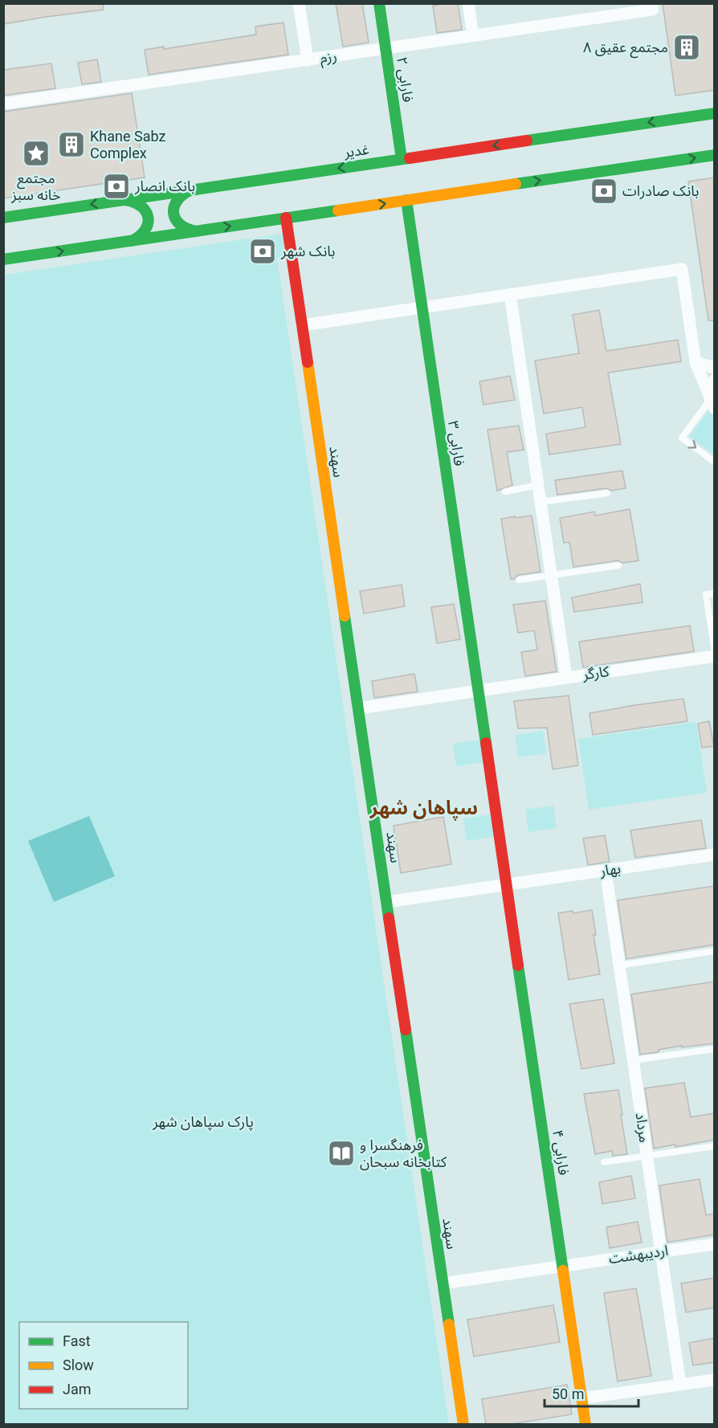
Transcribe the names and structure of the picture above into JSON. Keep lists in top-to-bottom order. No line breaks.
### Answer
{"streets":{"street":["رزم","فارابی ۲","غدیر","فارابی ۳","سهند","کارگر","بهار","مرداد","فارابی ۴","اردیبهشت"]},"crossings":[["رزم","فارابی ۲"],["فارابی ۲","غدیر"],["فارابی ۳","کارگر"],["فارابی ۳","بهار"],["فارابی ۳","فارابی ۴"],["سهند","کارگر"],["سهند","بهار"],["سهند","اردیبهشت"],["بهار","مرداد"],["بهار","فارابی ۴"],["مرداد","اردیبهشت"],["فارابی ۴","اردیبهشت"]],"districts":["سپاهان شهر"],"parks":["پارک سپاهان شهر"],"places":{"building":["مجتمع عقیق ۸","Khane Sabz Complex"],"place":["مجتمع خانه سبز"],"bank":["بانک انصار","بانک صادرات","بانک شهر"],"library":["فرهنگسرا و کتابخانه سبحان"]},"legend":["Fast","Slow","Jam"],"scale_bar":"50 m"}
